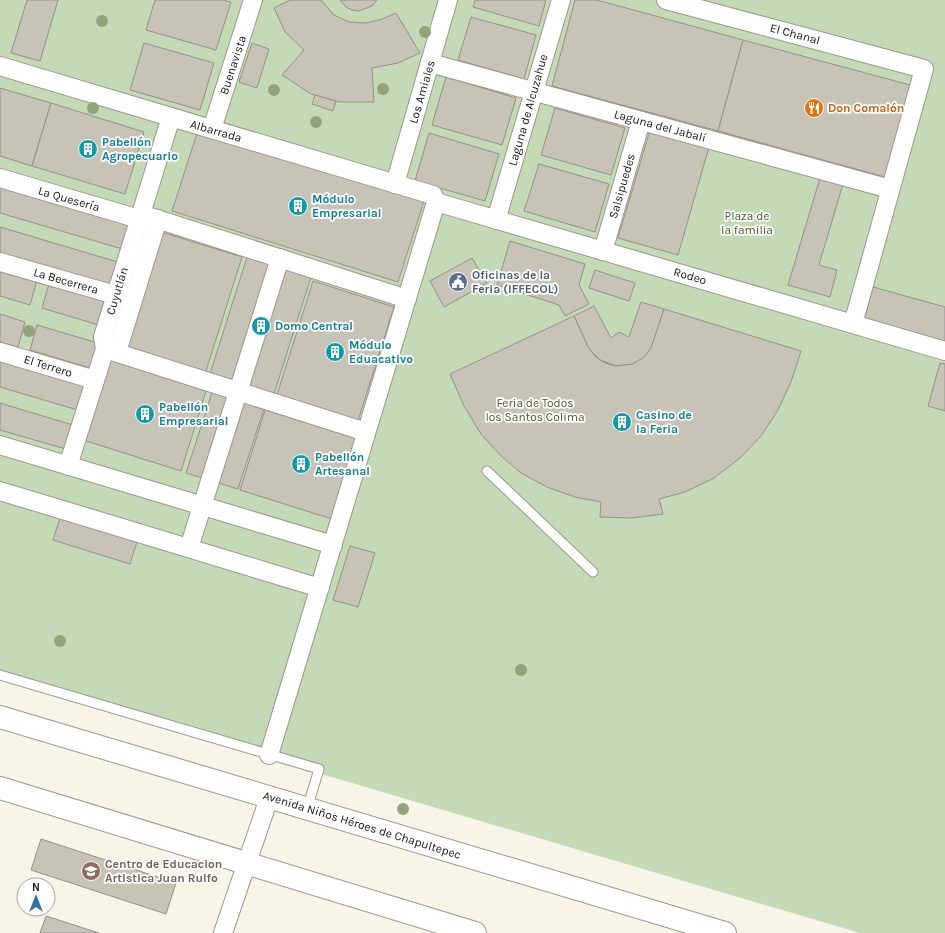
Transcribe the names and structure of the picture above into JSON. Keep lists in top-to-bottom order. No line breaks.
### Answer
{"streets":{"main road":["Avenida Niños Héroes de Chapultepec"],"street":["El Chanal","Buenavista","Los Amiales","Laguna de Alcuzahue","Laguna del Jabalí","Albarrada","Salsipuedes","La Quesería","Rodeo","La Becerrera","Cuyutlán","El Terrero"]},"crossings":[["El Chanal","Laguna del Jabalí"],["Buenavista","Albarrada"],["Los Amiales","Laguna del Jabalí"],["Los Amiales","Albarrada"],["Laguna de Alcuzahue","Laguna del Jabalí"],["Laguna de Alcuzahue","Rodeo"],["Laguna del Jabalí","Salsipuedes"],["Albarrada","Rodeo"],["Albarrada","Cuyutlán"],["Salsipuedes","Rodeo"],["La Quesería","Cuyutlán"],["La Becerrera","Cuyutlán"],["Cuyutlán","El Terrero"]],"parks":["Plaza de la familia","Feria de Todos los Santos Colima"],"places":{"restaurant":["Don Comalón"],"building":["Pabellón Agropecuario","Módulo Empresarial","Domo Central","Módulo Eduacativo","Pabellón Empresarial","Casino de la Feria","Pabellón Artesanal"],"public building":["Oficinas de la Feria (IFFECOL)"],"school or university":["Centro de Educacion Artistica Juan Rulfo"]},"north":"top"}
